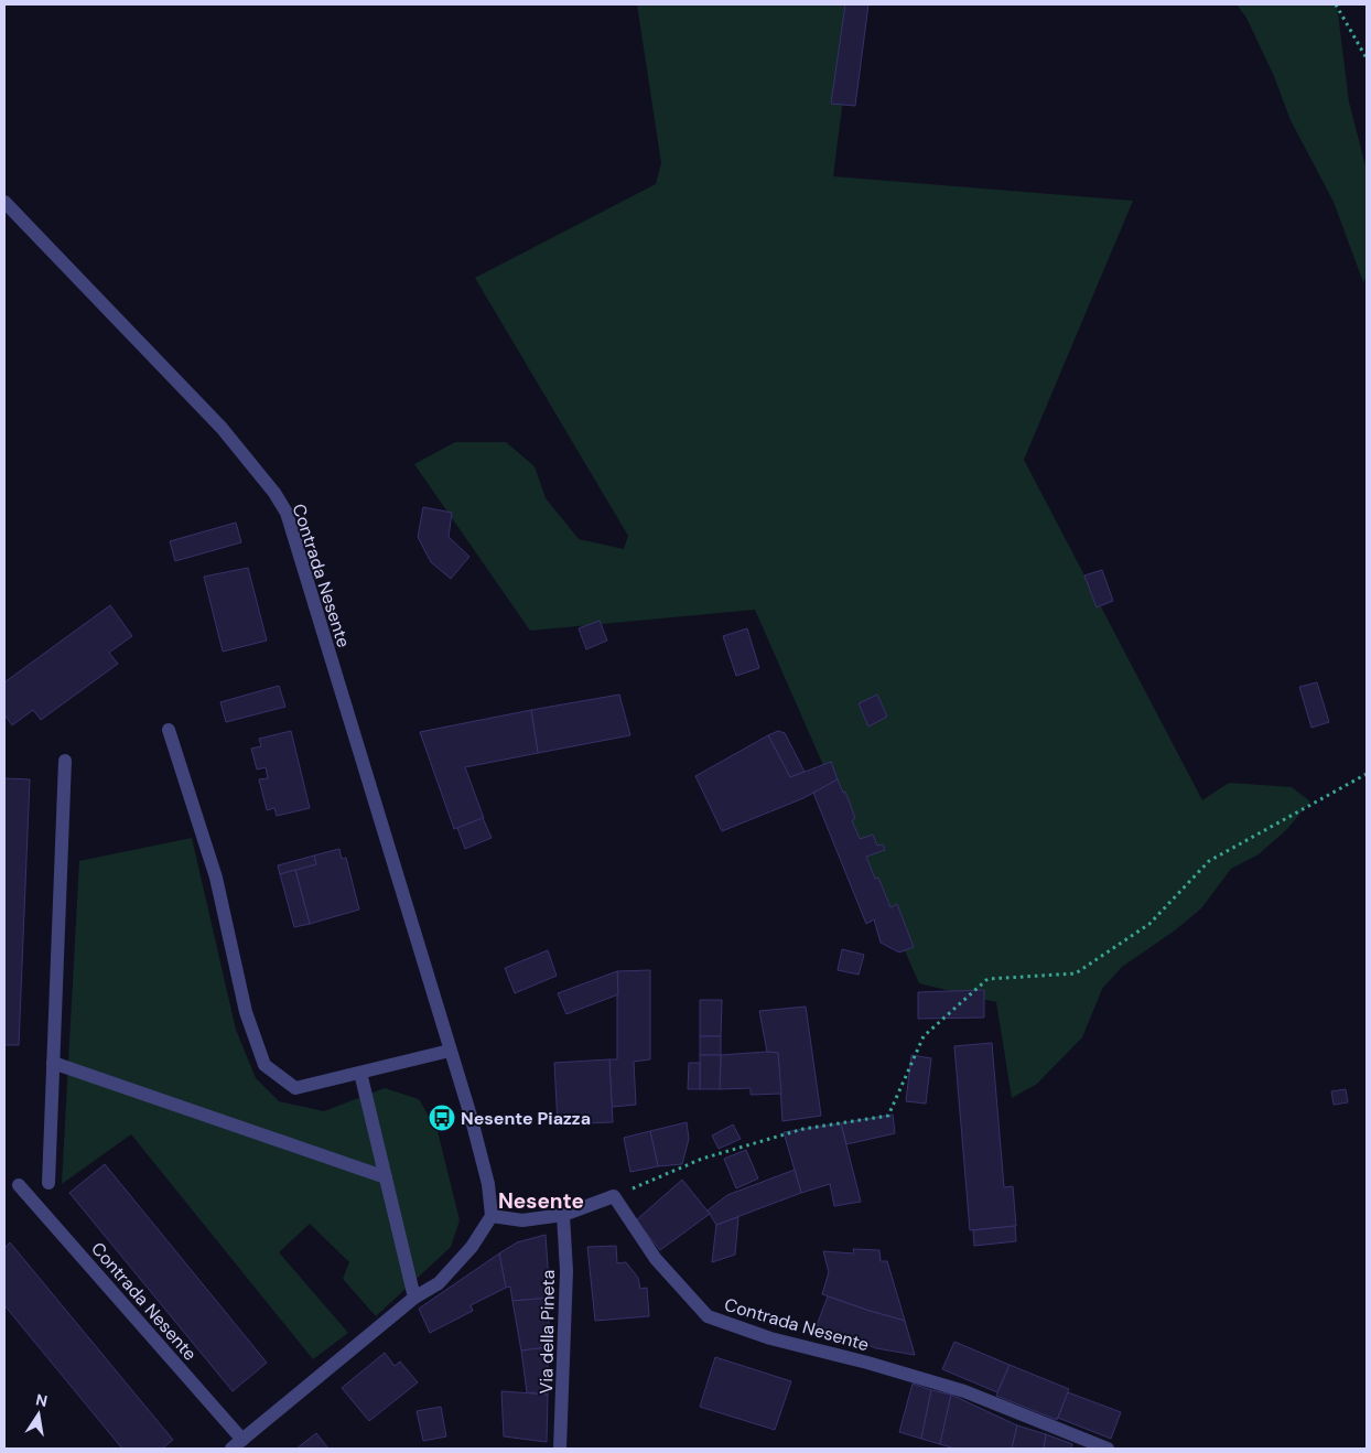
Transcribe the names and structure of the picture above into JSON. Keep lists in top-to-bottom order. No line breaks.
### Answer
{"streets":{"street":["Contrada Nesente","Via della Pineta"]},"districts":["Nesente"],"places":{"bus stop":["Nesente Piazza"]},"north":"top"}
